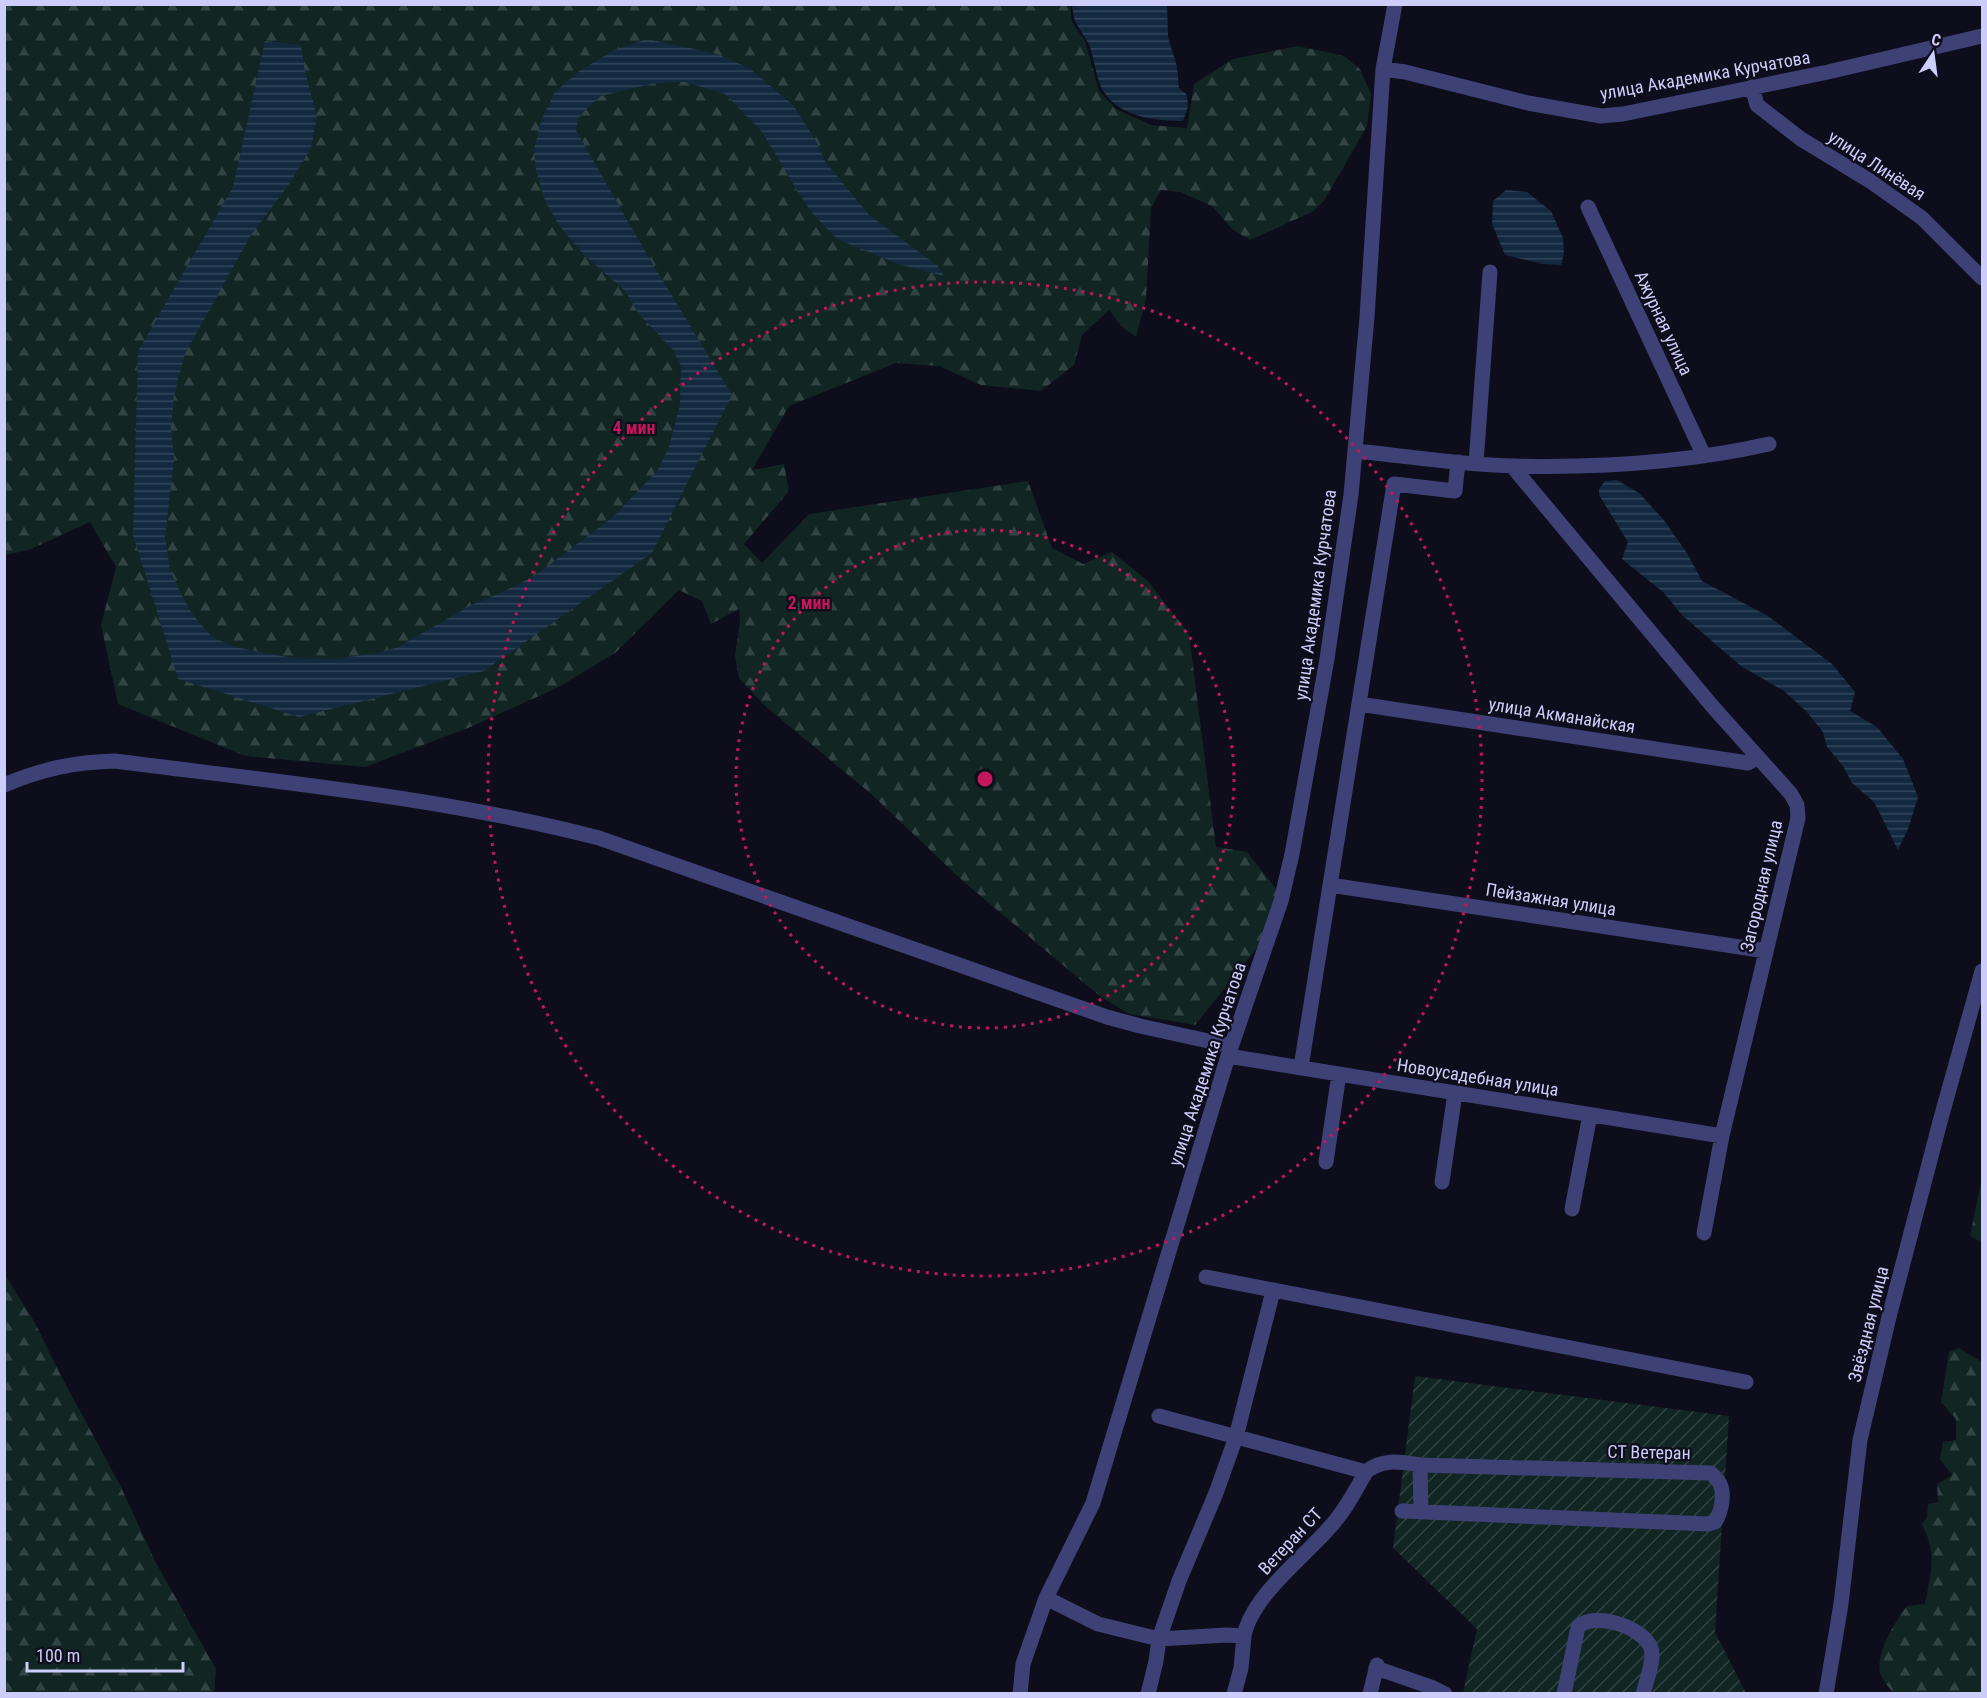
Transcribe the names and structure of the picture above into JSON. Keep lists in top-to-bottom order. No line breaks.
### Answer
{"streets":{"street":["улица Академика Курчатова","улица Линёвая","Ажурная улица","улица Акманайская","Загородная улица","Пейзажная улица","Новоусадебная улица","Звёздная улица","СТ Ветеран","Ветеран СТ"]},"crossings":[["улица Академика Курчатова","улица Линёвая"],["улица Академика Курчатова","Новоусадебная улица"],["улица Акманайская","Загородная улица"],["Загородная улица","Пейзажная улица"],["Загородная улица","Новоусадебная улица"],["СТ Ветеран","Ветеран СТ"]],"scale_bar":"100 m","north":"top","rings":["4 мин","2 мин"]}
